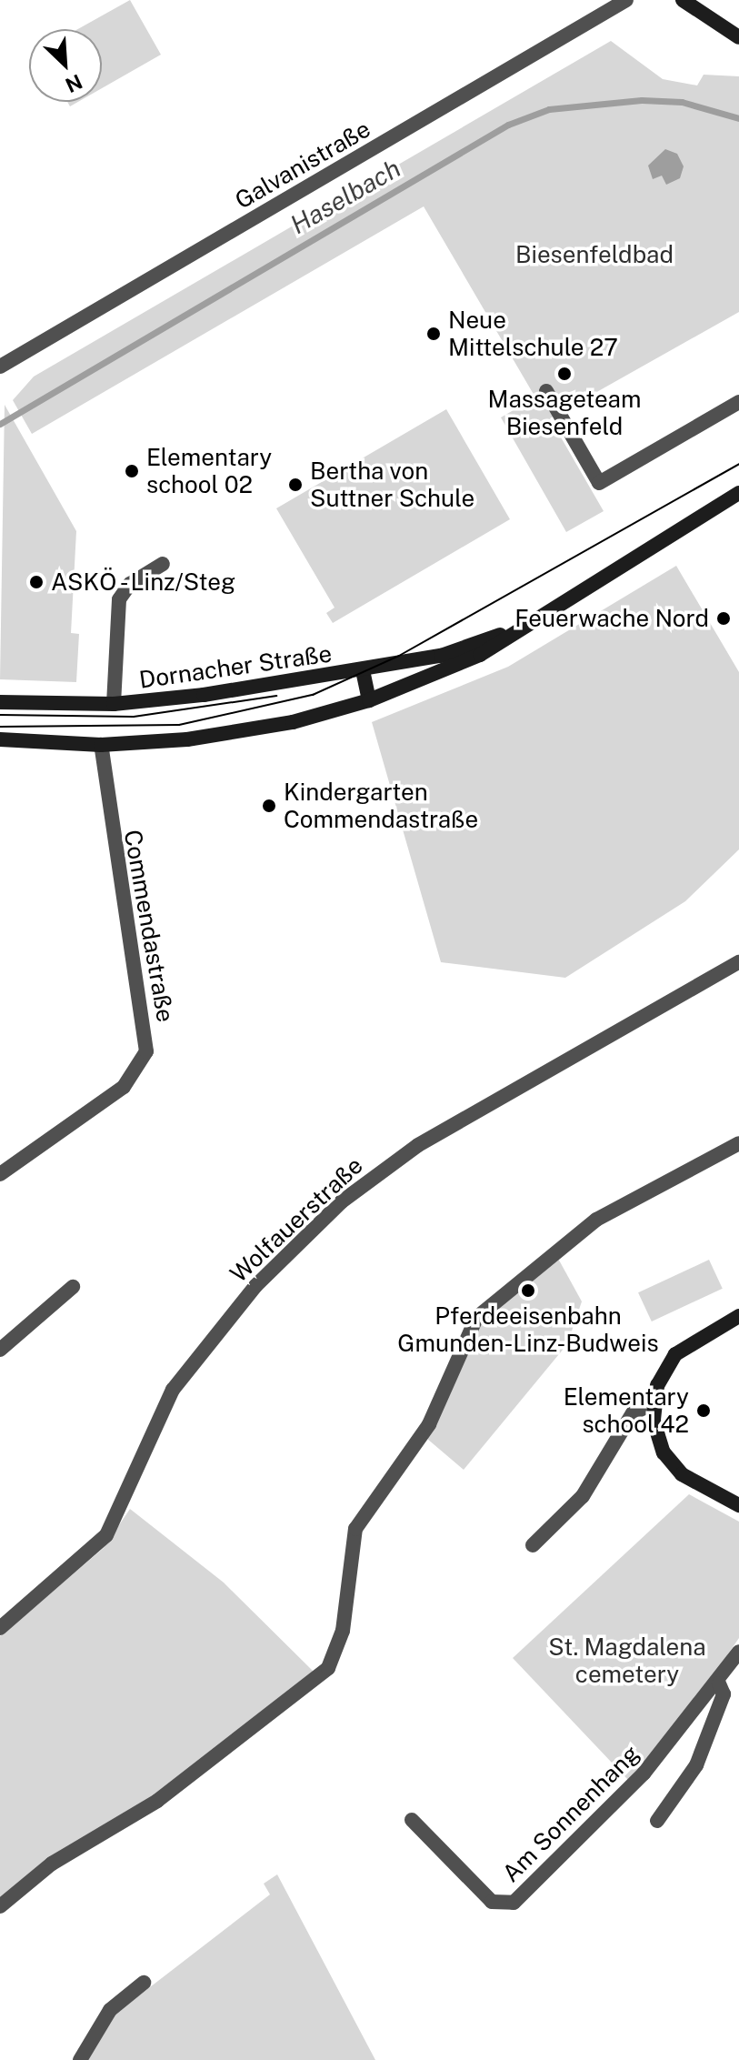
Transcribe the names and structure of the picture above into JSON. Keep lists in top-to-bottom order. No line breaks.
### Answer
{"streets":{"street":["Galvanistraße","Dornacher Straße","Commendastraße","Wolfauerstraße","Am Sonnenhang"]},"crossings":[["Dornacher Straße","Commendastraße"]],"water":["Haselbach"],"parks":["Biesenfeldbad","St. Magdalena cemetery"],"places":["Neue Mittelschule 27","Massageteam Biesenfeld","Elementary school 02","Bertha von Suttner Schule","ASKÖ - Linz/Steg","Feuerwache Nord","Kindergarten Commendastraße","Pferdeeisenbahn Gmunden-Linz-Budweis","Elementary school 42"],"north":"bottom right"}
